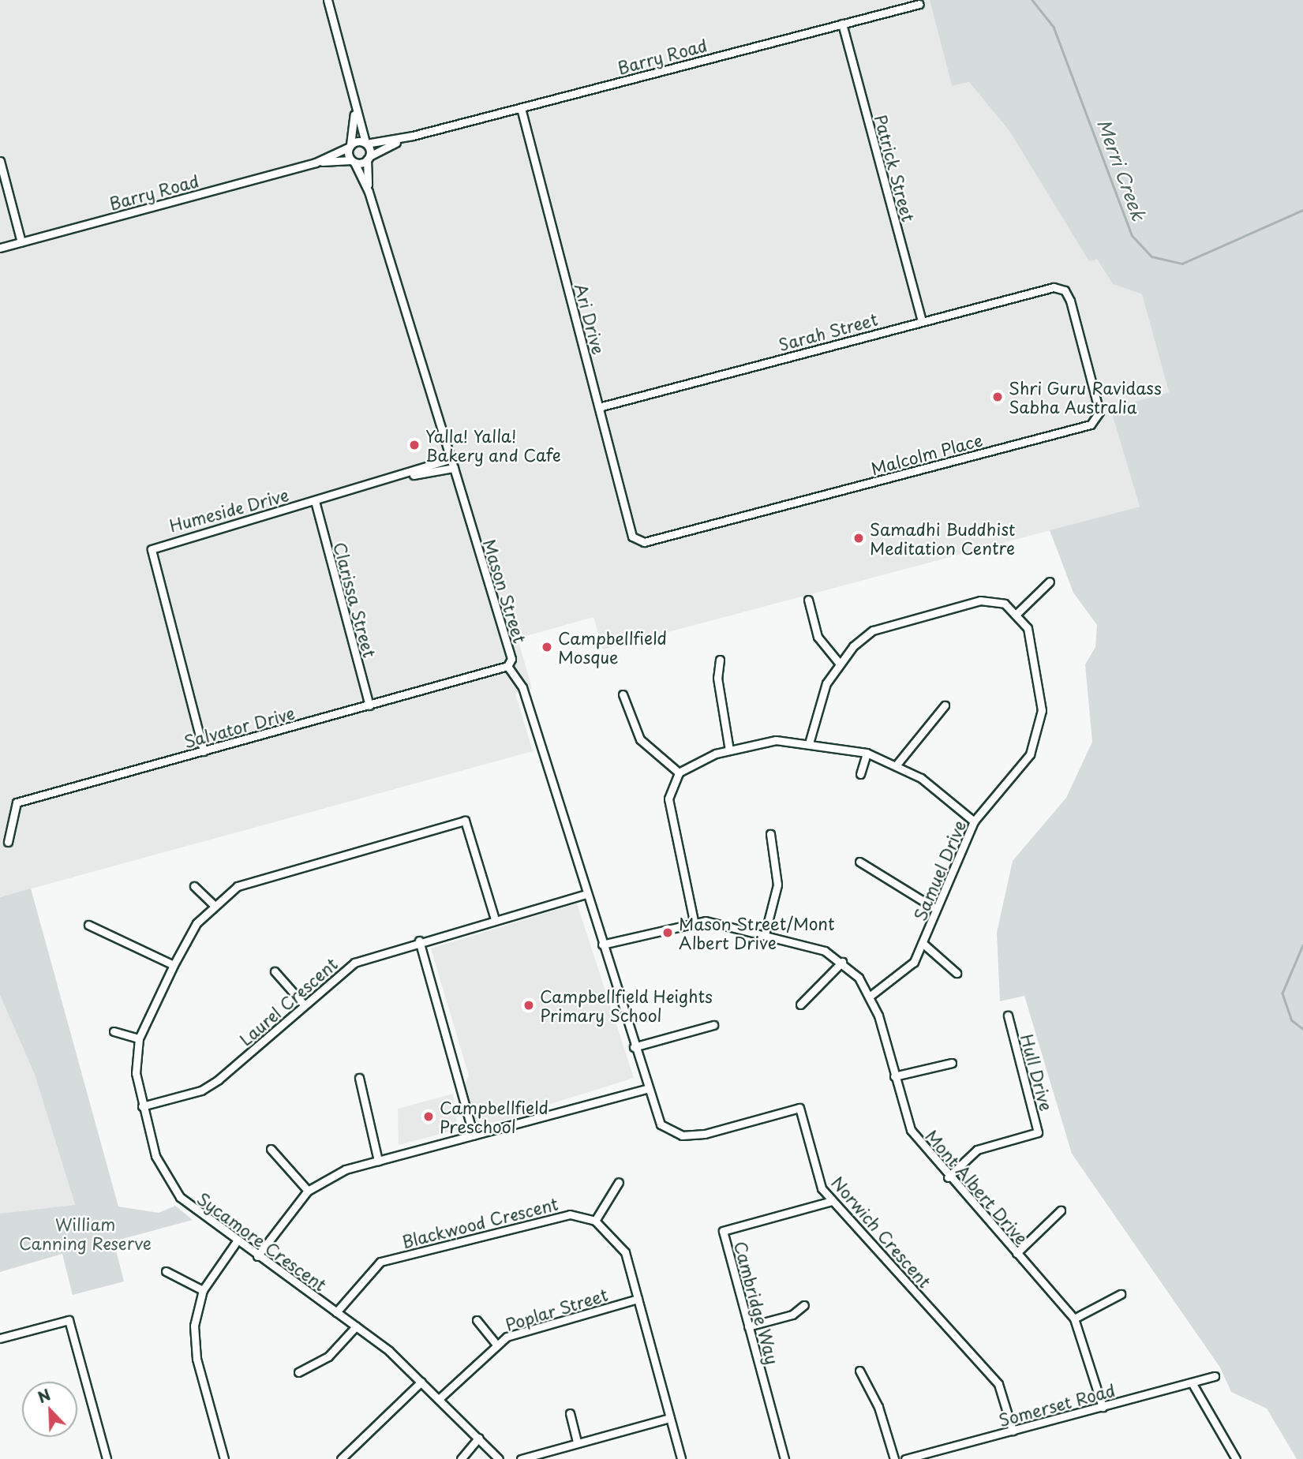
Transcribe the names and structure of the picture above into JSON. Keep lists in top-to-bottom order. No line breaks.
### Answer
{"streets":{"street":["Barry Road","Patrick Street","Ari Drive","Sarah Street","Malcolm Place","Humeside Drive","Mason Street","Clarissa Street","Salvator Drive","Samuel Drive","Laurel Crescent","Hull Drive","Mont Albert Drive","Blackwood Crescent","Norwich Crescent","Sycamore Crescent","Cambridge Way","Poplar Street","Somerset Road"]},"crossings":[["Barry Road","Patrick Street"],["Barry Road","Ari Drive"],["Barry Road","Mason Street"],["Patrick Street","Sarah Street"],["Ari Drive","Sarah Street"],["Ari Drive","Malcolm Place"],["Sarah Street","Malcolm Place"],["Humeside Drive","Mason Street"],["Humeside Drive","Clarissa Street"],["Humeside Drive","Salvator Drive"],["Mason Street","Salvator Drive"],["Mason Street","Laurel Crescent"],["Mason Street","Mont Albert Drive"],["Mason Street","Norwich Crescent"],["Clarissa Street","Salvator Drive"],["Samuel Drive","Mont Albert Drive"],["Laurel Crescent","Sycamore Crescent"],["Hull Drive","Mont Albert Drive"],["Mont Albert Drive","Somerset Road"],["Blackwood Crescent","Sycamore Crescent"],["Norwich Crescent","Cambridge Way"],["Norwich Crescent","Somerset Road"],["Sycamore Crescent","Poplar Street"]],"water":["Merri Creek"],"parks":["William Canning Reserve"],"places":["Shri Guru Ravidass Sabha Australia","Yalla! Yalla! Bakery and Cafe","Samadhi Buddhist Meditation Centre","Campbellfield Mosque","Mason Street/Mont Albert Drive","Campbellfield Heights Primary School","Campbellfield Preschool"],"north":"top left"}
